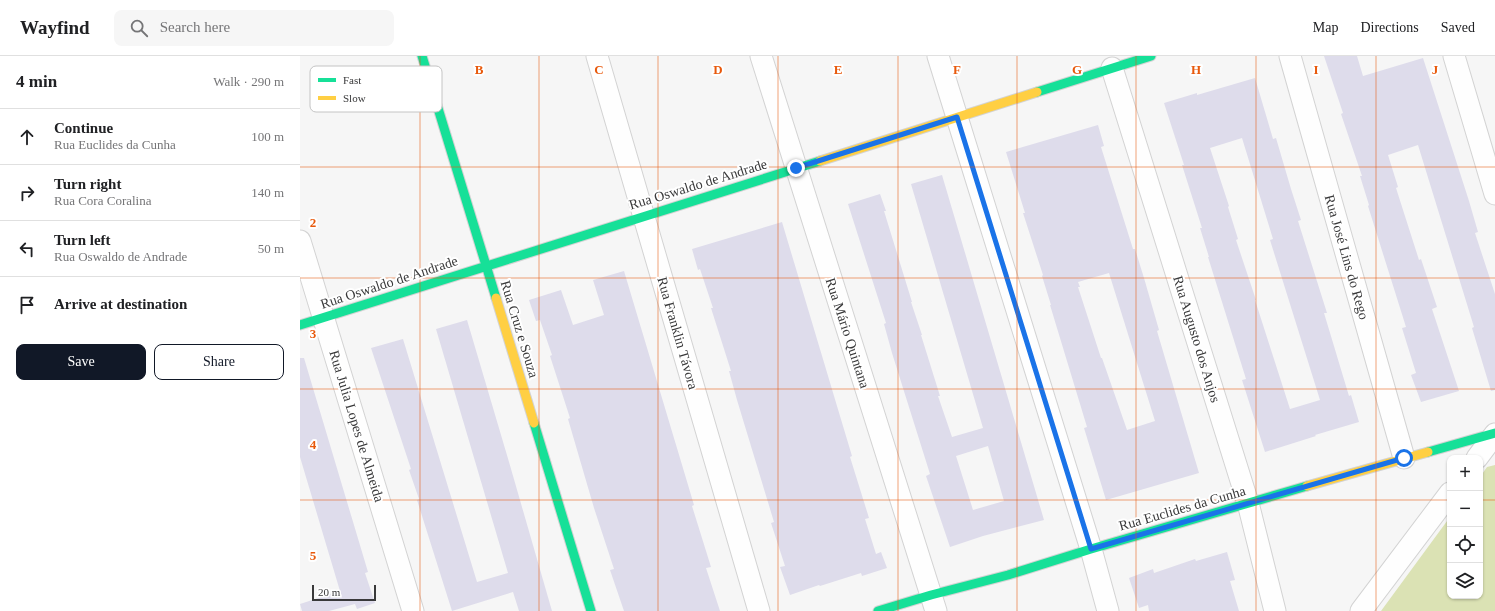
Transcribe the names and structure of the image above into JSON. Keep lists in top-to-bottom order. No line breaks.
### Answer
{"streets":{"street":["Rua Oswaldo de Andrade","Rua José Lins do Rego","Rua Cruz e Souza","Rua Franklin Távora","Rua Mário Quintana","Rua Augusto dos Anjos","Rua Julia Lopes de Almeida","Rua Euclides da Cunha"]},"crossings":[["Rua Oswaldo de Andrade","Rua Cruz e Souza"],["Rua Oswaldo de Andrade","Rua Franklin Távora"],["Rua Oswaldo de Andrade","Rua Mário Quintana"],["Rua Oswaldo de Andrade","Rua Augusto dos Anjos"],["Rua Oswaldo de Andrade","Rua Julia Lopes de Almeida"],["Rua José Lins do Rego","Rua Euclides da Cunha"],["Rua Mário Quintana","Rua Euclides da Cunha"],["Rua Augusto dos Anjos","Rua Euclides da Cunha"]],"legend":["Fast","Slow"],"scale_bar":"20 m","page":{"header":"Wayfind","search":"Search here","nav":["Map","Directions","Saved"],"heading":["4 min","Walk · 290 m"],"list":[["Continue","Rua Euclides da Cunha","100 m"],["Turn right","Rua Cora Coralina","140 m"],["Turn left","Rua Oswaldo de Andrade","50 m"],"Arrive at destination"],"buttons":["Save","Share"],"map_buttons":["+","−"],"scale":"20 m"},"grid":{"columns":["B","C","D","E","F","G","H","I","J"],"rows":["2","3","4","5"]}}
